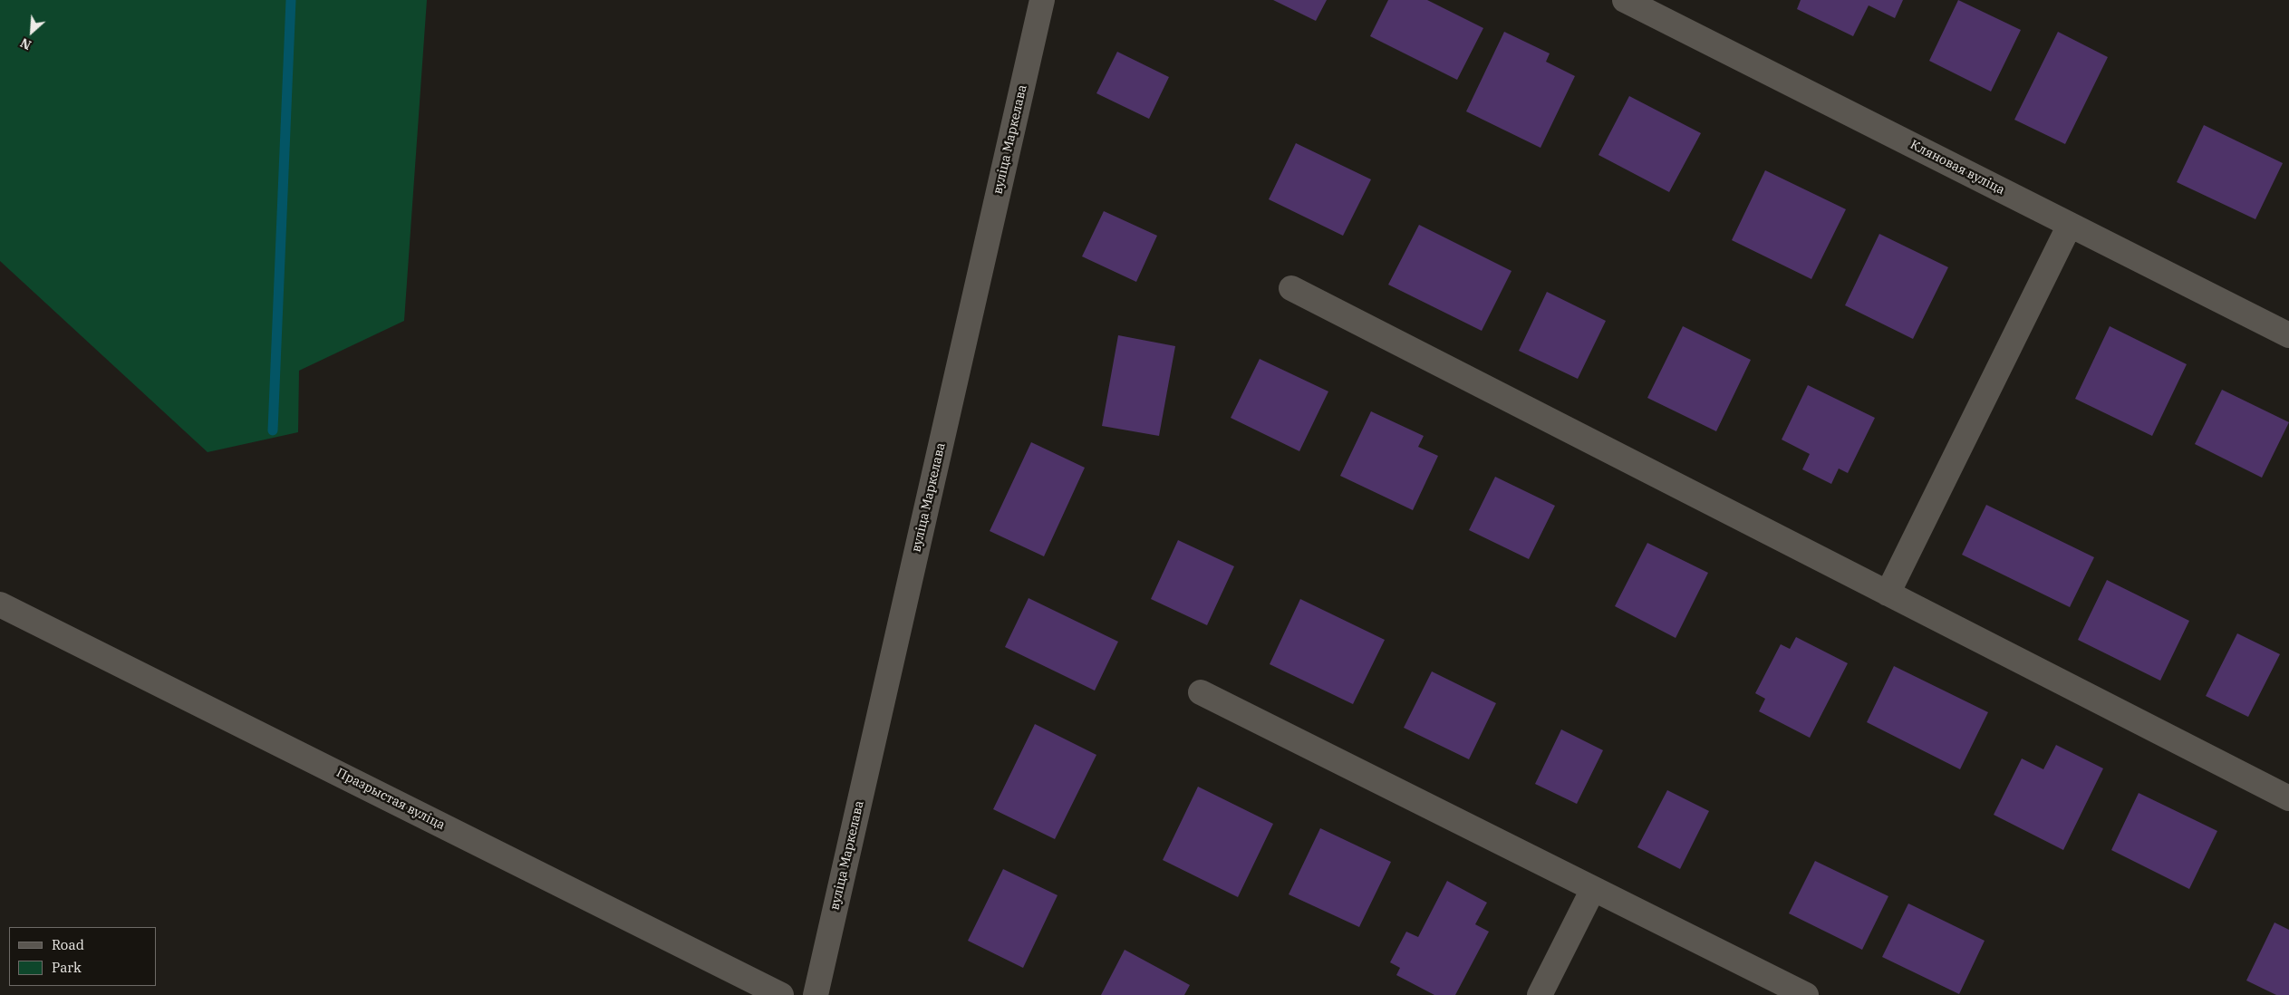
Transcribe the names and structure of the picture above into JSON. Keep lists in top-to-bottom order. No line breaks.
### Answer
{"streets":{"street":["вуліца Маркелава","Кляновая вуліца","Празрыстая вуліца"]},"legend":["Road","Park"],"north":"bottom left"}
